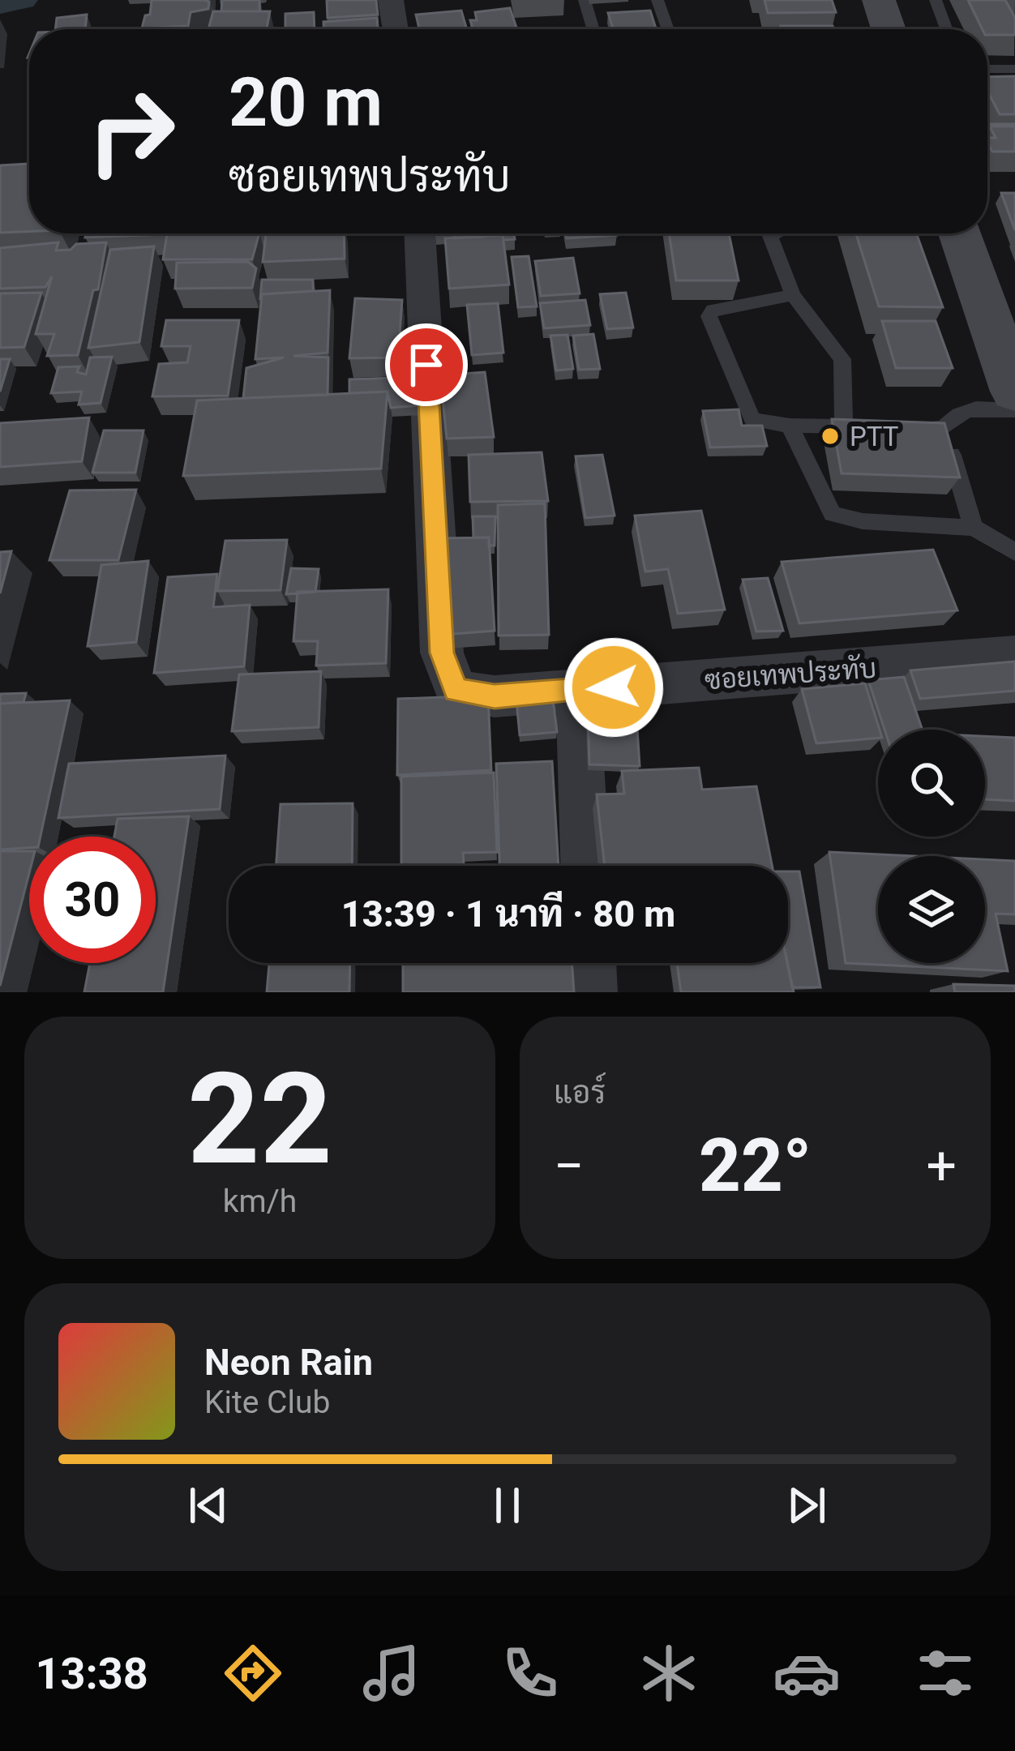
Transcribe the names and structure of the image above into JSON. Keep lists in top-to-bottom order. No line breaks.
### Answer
{"streets":{"street":["ซอยเทพประทับ"]},"places":["PTT"],"page":{"turn":["20 m","ซอยเทพประทับ"],"limit":"30","trip":"13:39 · 1 นาที · 80 m","tile":[["22","km/h"],"แอร์"],"heat":["−","22°","+"],"song":["Neon Rain","Kite Club"],"tabs":"13:38"}}
